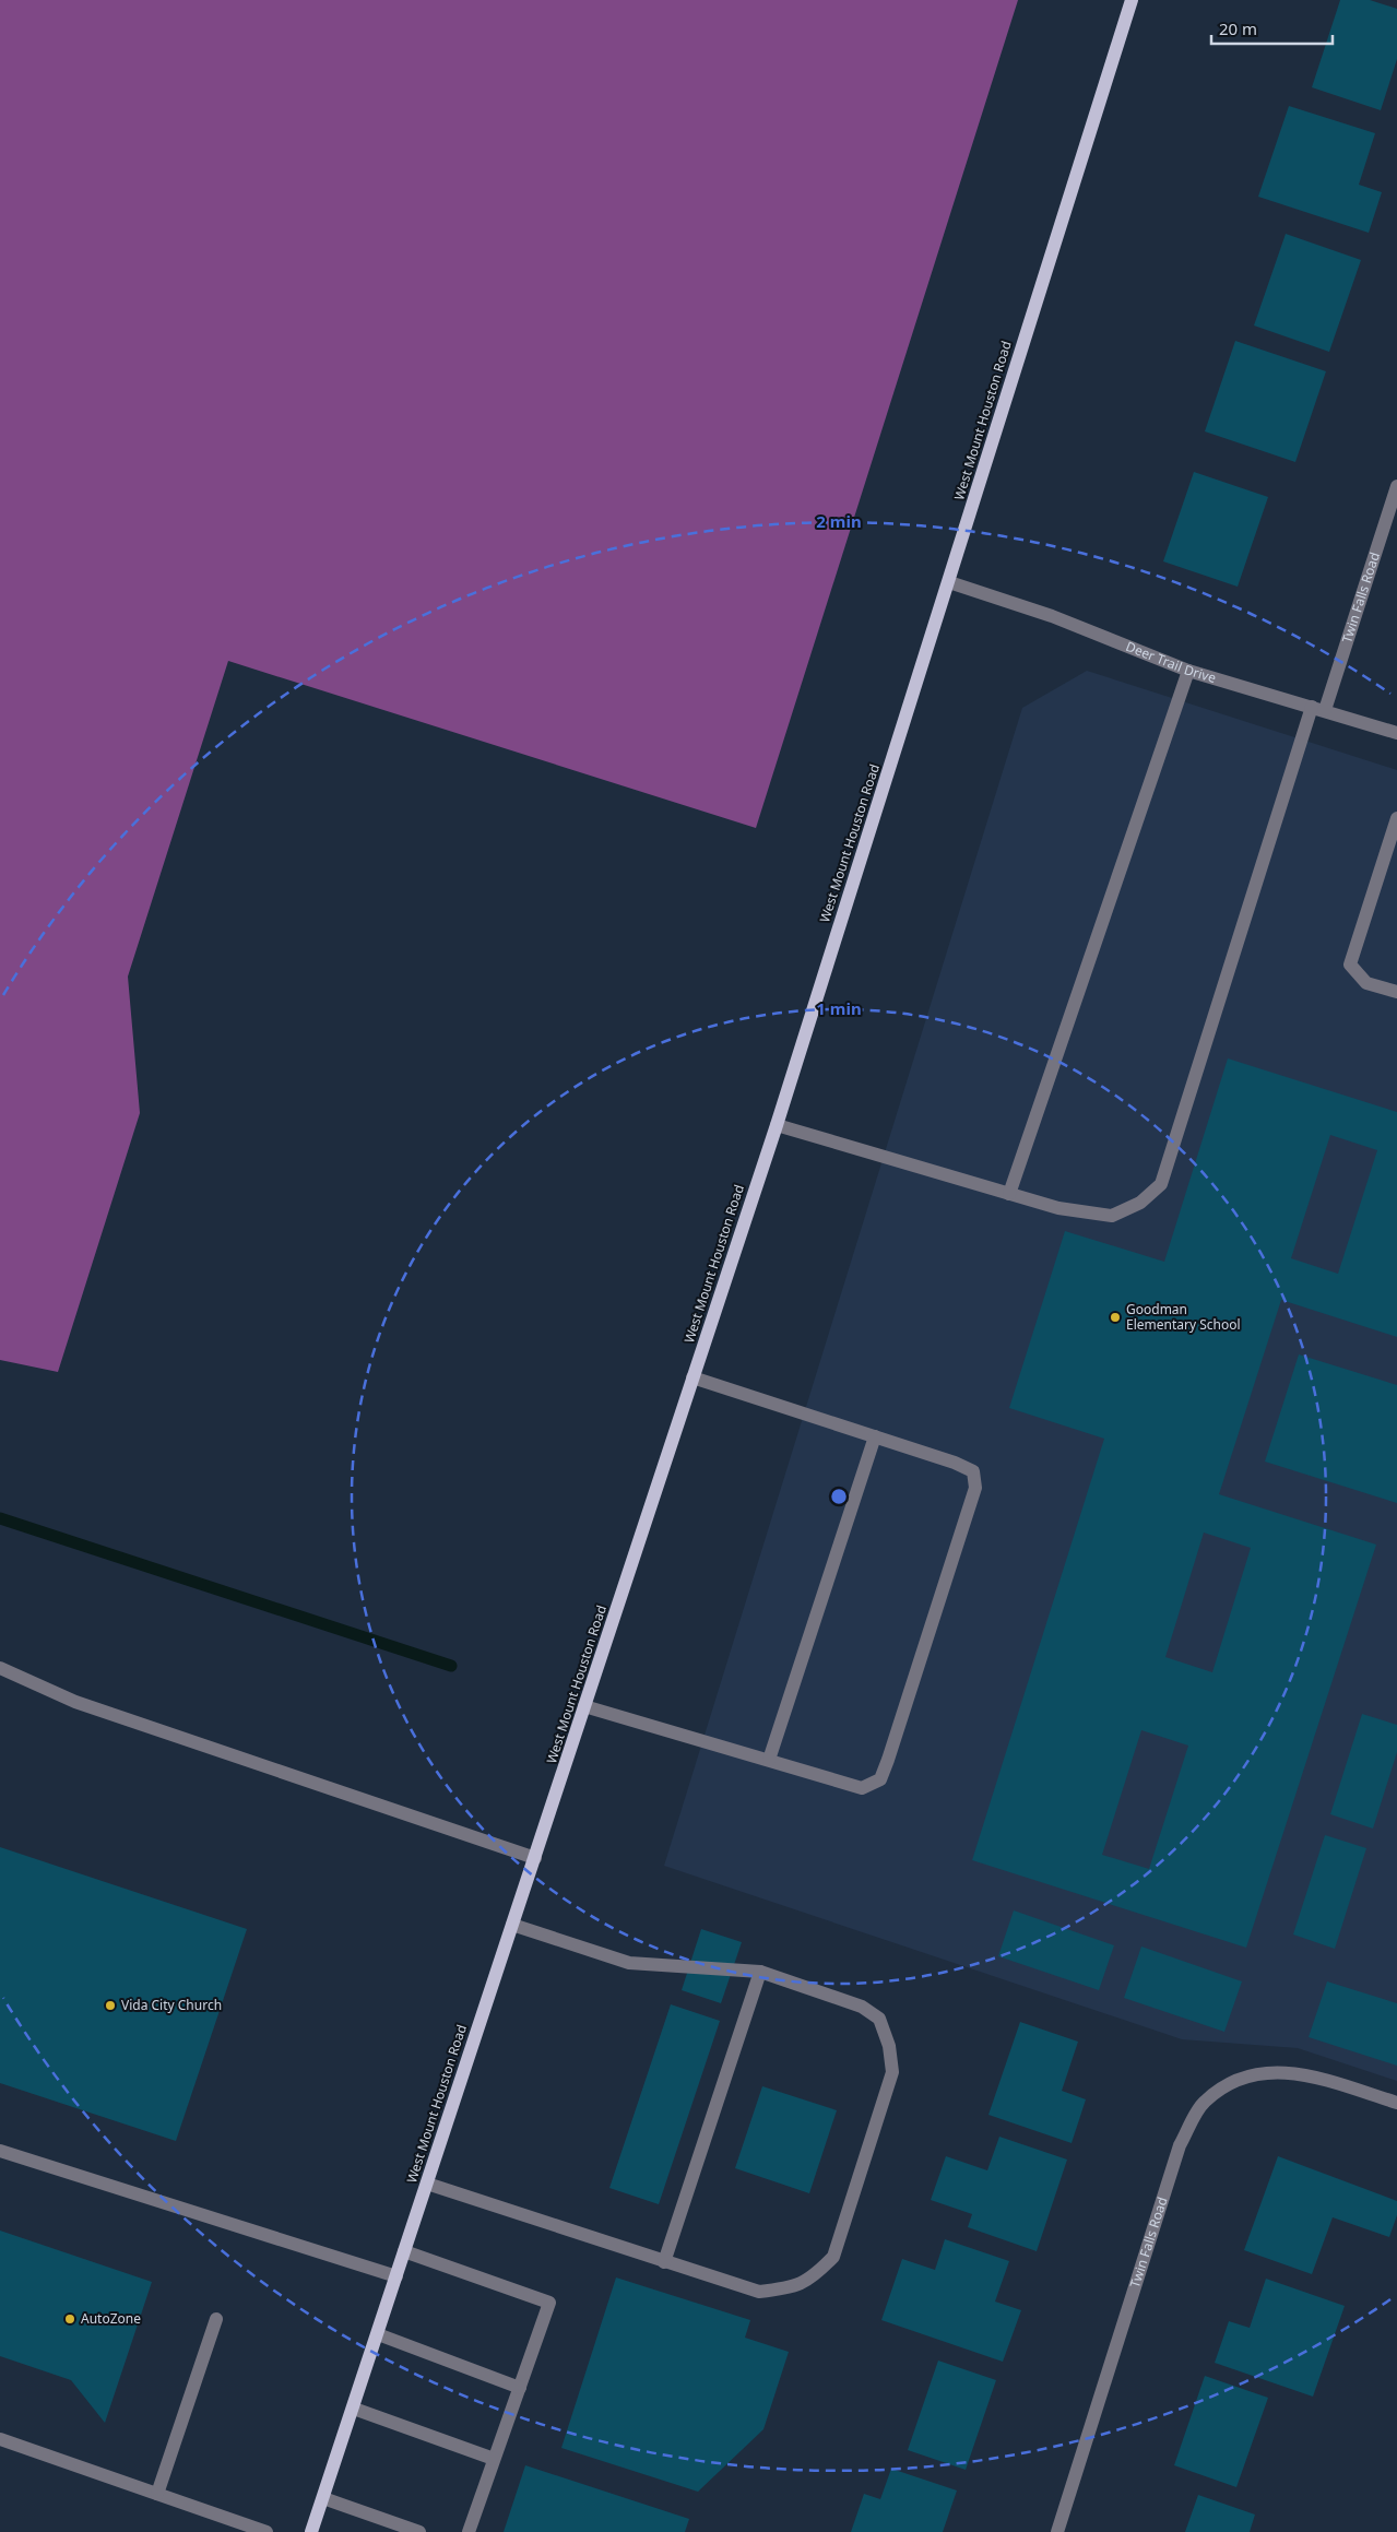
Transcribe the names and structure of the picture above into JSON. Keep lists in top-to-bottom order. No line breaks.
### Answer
{"streets":{"main road":["West Mount Houston Road"],"street":["Twin Falls Road","Deer Trail Drive"]},"crossings":[["West Mount Houston Road","Twin Falls Road"],["West Mount Houston Road","Deer Trail Drive"],["Twin Falls Road","Deer Trail Drive"]],"places":["Goodman Elementary School","Vida City Church","AutoZone"],"scale_bar":"20 m","rings":["2 min","1 min"]}
